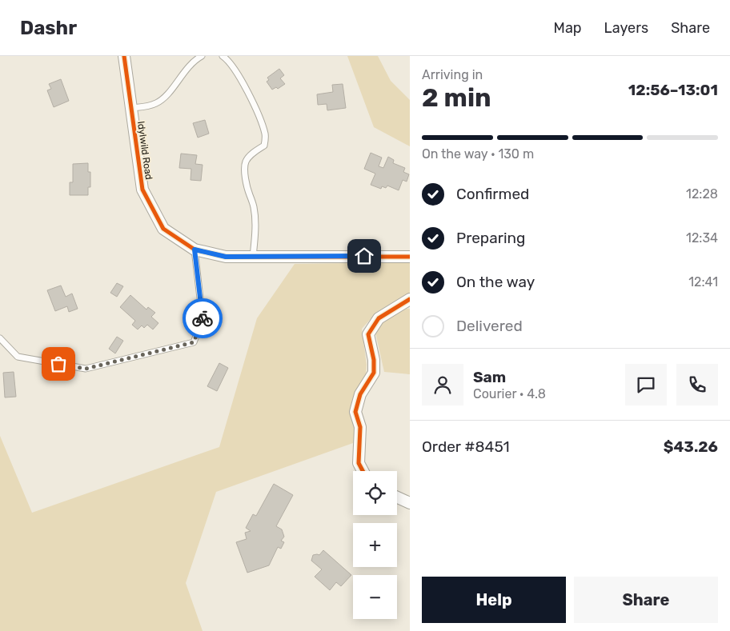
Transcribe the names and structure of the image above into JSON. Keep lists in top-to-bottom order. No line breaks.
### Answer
{"streets":{"street":["Idylwild Road"]},"page":{"header":"Dashr","nav":["Map","Layers","Share"],"heading":["2 min","Arriving in","12:56–13:01"],"panel":["Sam","Courier · 4.8","Order #8451","$43.26"],"bar":"On the way · 130 m","list":[["Confirmed","12:28"],["Preparing","12:34"],["On the way","12:41"],"Delivered"],"map_buttons":["+","−"],"buttons":["Help","Share"]}}
